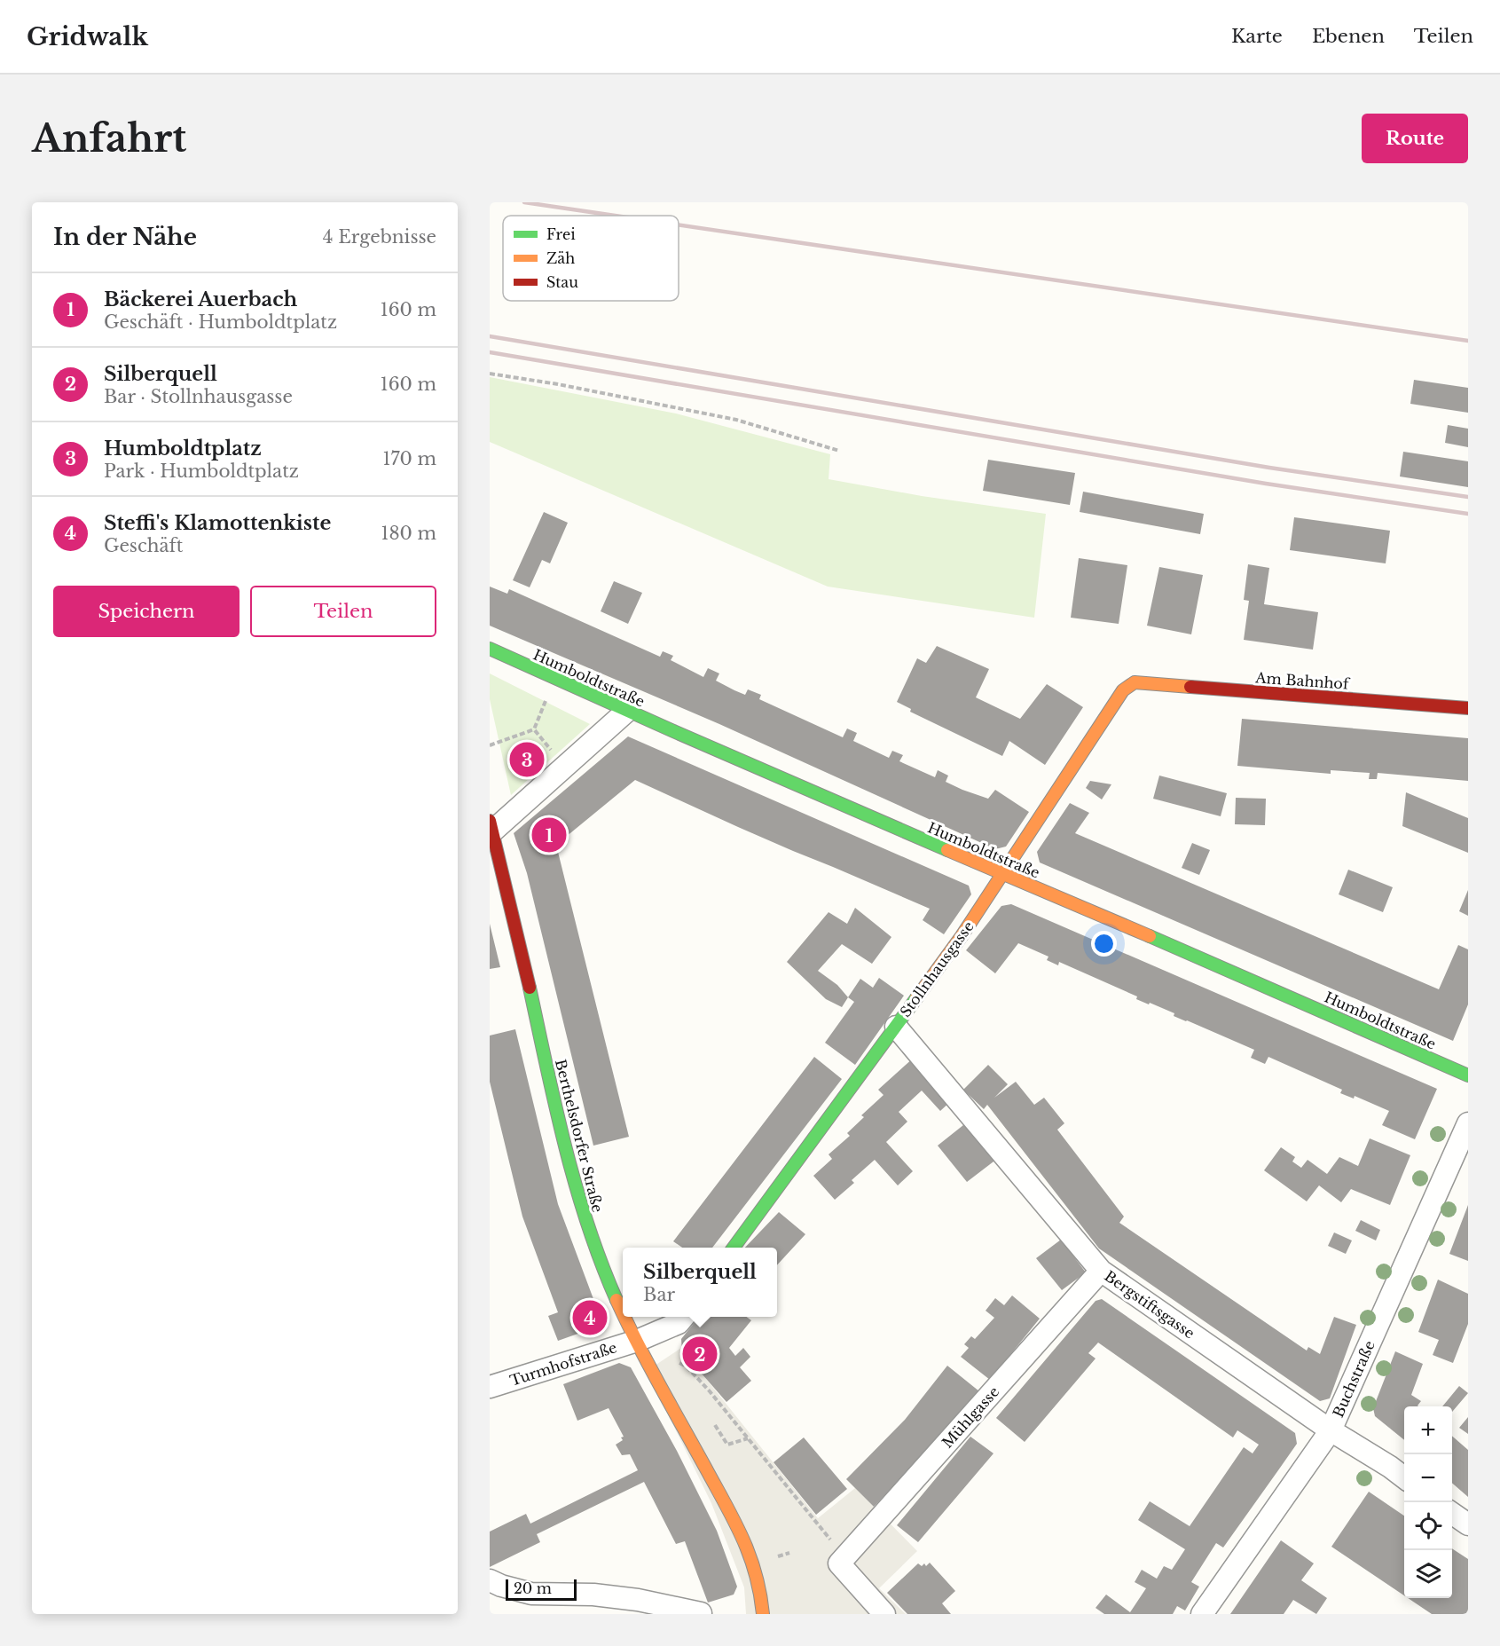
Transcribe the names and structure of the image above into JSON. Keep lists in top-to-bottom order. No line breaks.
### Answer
{"streets":{"street":["Humboldtstraße","Am Bahnhof","Stollnhausgasse","Berthelsdorfer Straße","Bergstiftsgasse","Turmhofstraße","Buchstraße","Mühlgasse"]},"crossings":[["Humboldtstraße","Stollnhausgasse"],["Am Bahnhof","Stollnhausgasse"],["Stollnhausgasse","Bergstiftsgasse"],["Berthelsdorfer Straße","Turmhofstraße"],["Bergstiftsgasse","Buchstraße"],["Bergstiftsgasse","Mühlgasse"]],"legend":["Frei","Zäh","Stau"],"scale_bar":"20 m","page":{"header":"Gridwalk","nav":["Karte","Ebenen","Teilen"],"buttons":["Route",["Speichern","Teilen"]],"title":"Anfahrt","heading":["In der Nähe","4 Ergebnisse"],"list":[{"mark":"1","name":"Bäckerei Auerbach","note":"Geschäft · Humboldtplatz","value":"160 m"},{"mark":"2","name":"Silberquell","note":"Bar · Stollnhausgasse","value":"160 m"},{"mark":"3","name":"Humboldtplatz","note":"Park · Humboldtplatz","value":"170 m"},{"mark":"4","name":"Steffi's Klamottenkiste","note":"Geschäft","value":"180 m"}],"pins":["3","1","4","2"],"popup":["Silberquell","Bar"],"map_buttons":["+","−"],"scale":"20 m"}}
